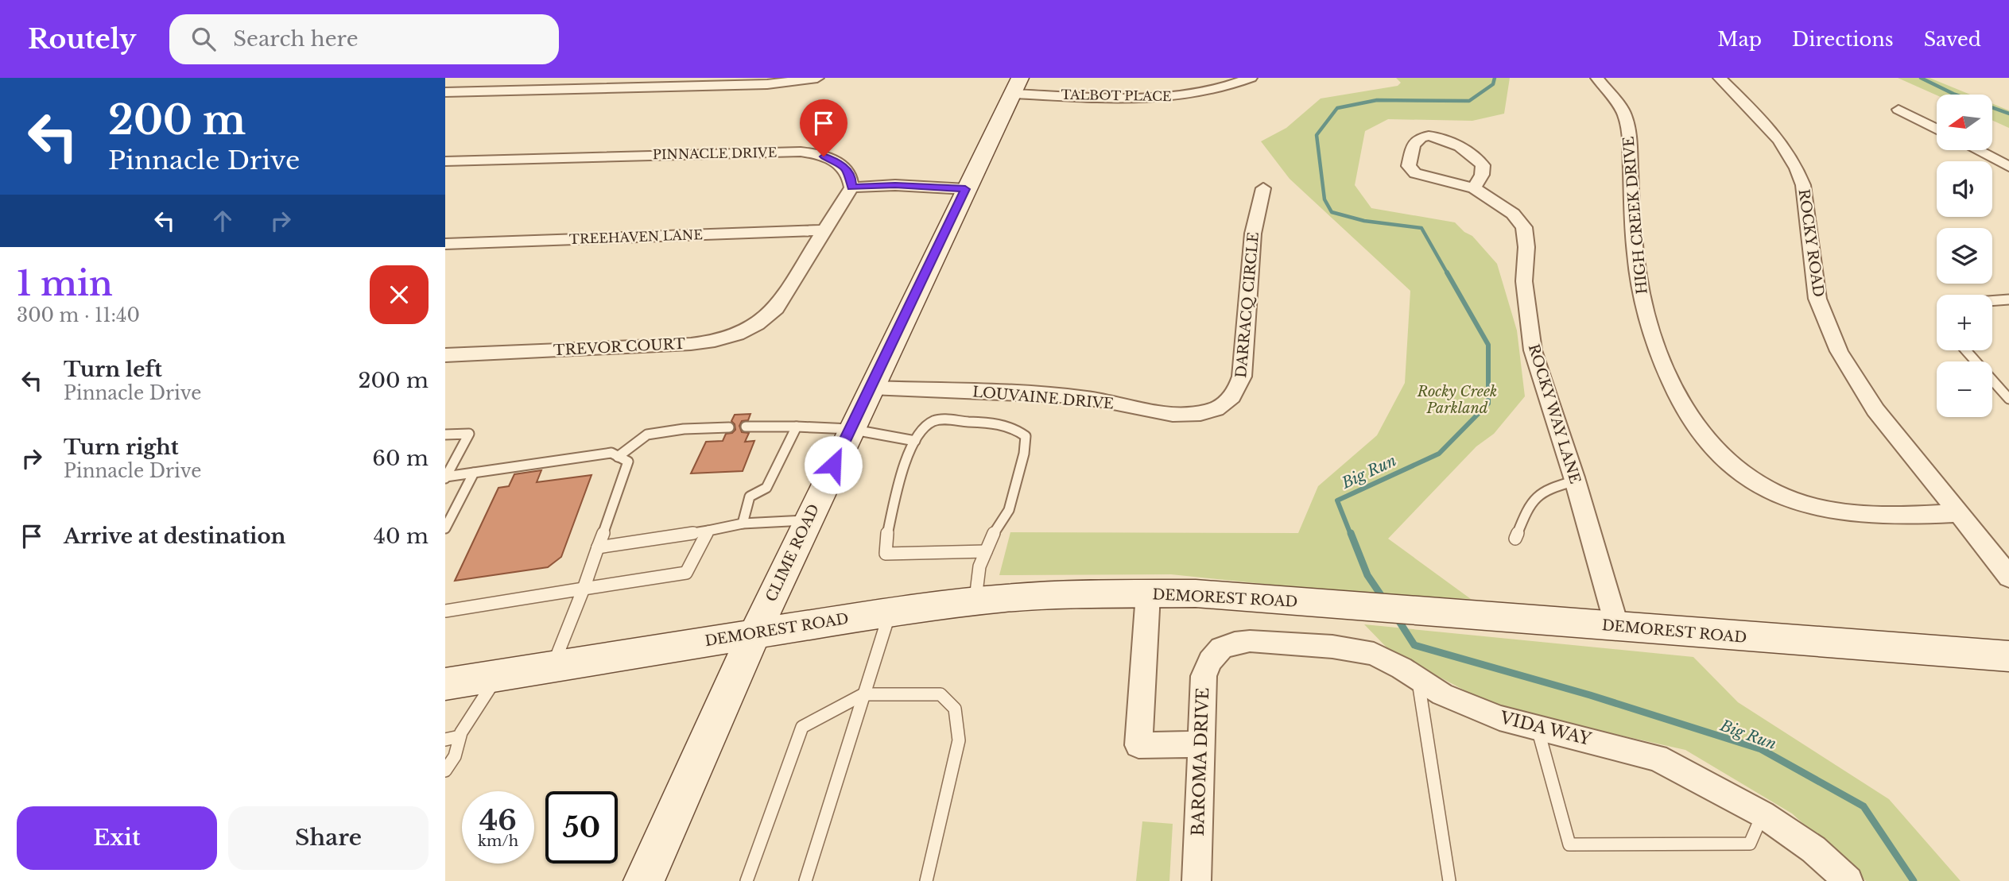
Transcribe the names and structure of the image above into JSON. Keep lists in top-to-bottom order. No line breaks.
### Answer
{"streets":{"street":["TALBOT PLACE","PINNACLE DRIVE","HIGH CREEK DRIVE","TREEHAVEN LANE","ROCKY ROAD","DARRACQ CIRCLE","TREVOR COURT","LOUVAINE DRIVE","ROCKY WAY LANE","CLIME ROAD","DEMOREST ROAD","VIDA WAY","BAROMA DRIVE"]},"crossings":[["TALBOT PLACE","CLIME ROAD"],["HIGH CREEK DRIVE","ROCKY ROAD"],["DARRACQ CIRCLE","LOUVAINE DRIVE"],["LOUVAINE DRIVE","CLIME ROAD"],["ROCKY WAY LANE","DEMOREST ROAD"],["CLIME ROAD","DEMOREST ROAD"],["VIDA WAY","BAROMA DRIVE"]],"water":["Big Run"],"parks":["Rocky Creek Parkland"],"north":"left","page":{"header":"Routely","search":"Search here","nav":["Map","Directions","Saved"],"turn":["200 m","Pinnacle Drive"],"map_buttons":["+","−"],"heading":["1 min","300 m · 11:40"],"list":[{"name":"Turn left","note":"Pinnacle Drive","value":"200 m"},{"name":"Turn right","note":"Pinnacle Drive","value":"60 m"},{"name":"Arrive at destination","value":"40 m"}],"speed":"46 km/h","limit":"50","buttons":["Exit","Share"]}}
